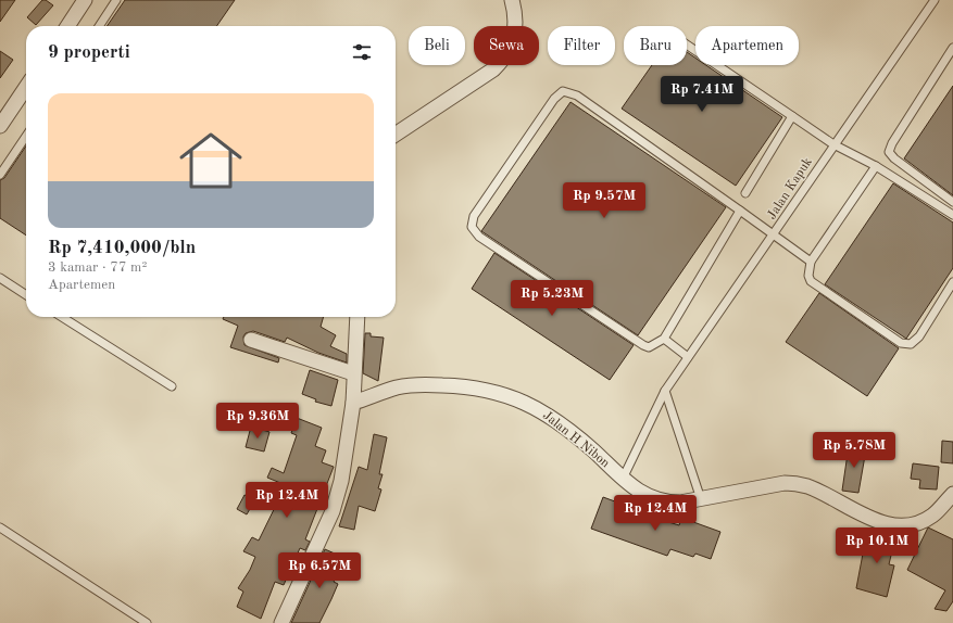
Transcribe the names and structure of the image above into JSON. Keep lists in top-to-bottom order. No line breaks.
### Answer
{"streets":{"street":["Jalan H Nibon"],"lane":["Jalan Kapuk"]},"crossings":[["Jalan Kapuk","Jalan H Nibon"]],"page":{"chip":["Beli","Sewa","Filter","Baru","Apartemen"],"heading":"9 properti","price":["Rp 7.41M","Rp 9.57M","Rp 5.23M","Rp 9.36M","Rp 5.78M","Rp 12.4M","Rp 12.4M","Rp 10.1M","Rp 6.57M"],"list":[{"name":"Rp 7,410,000/bln","note":"3 kamar · 77 m² · Apartemen"}]}}
